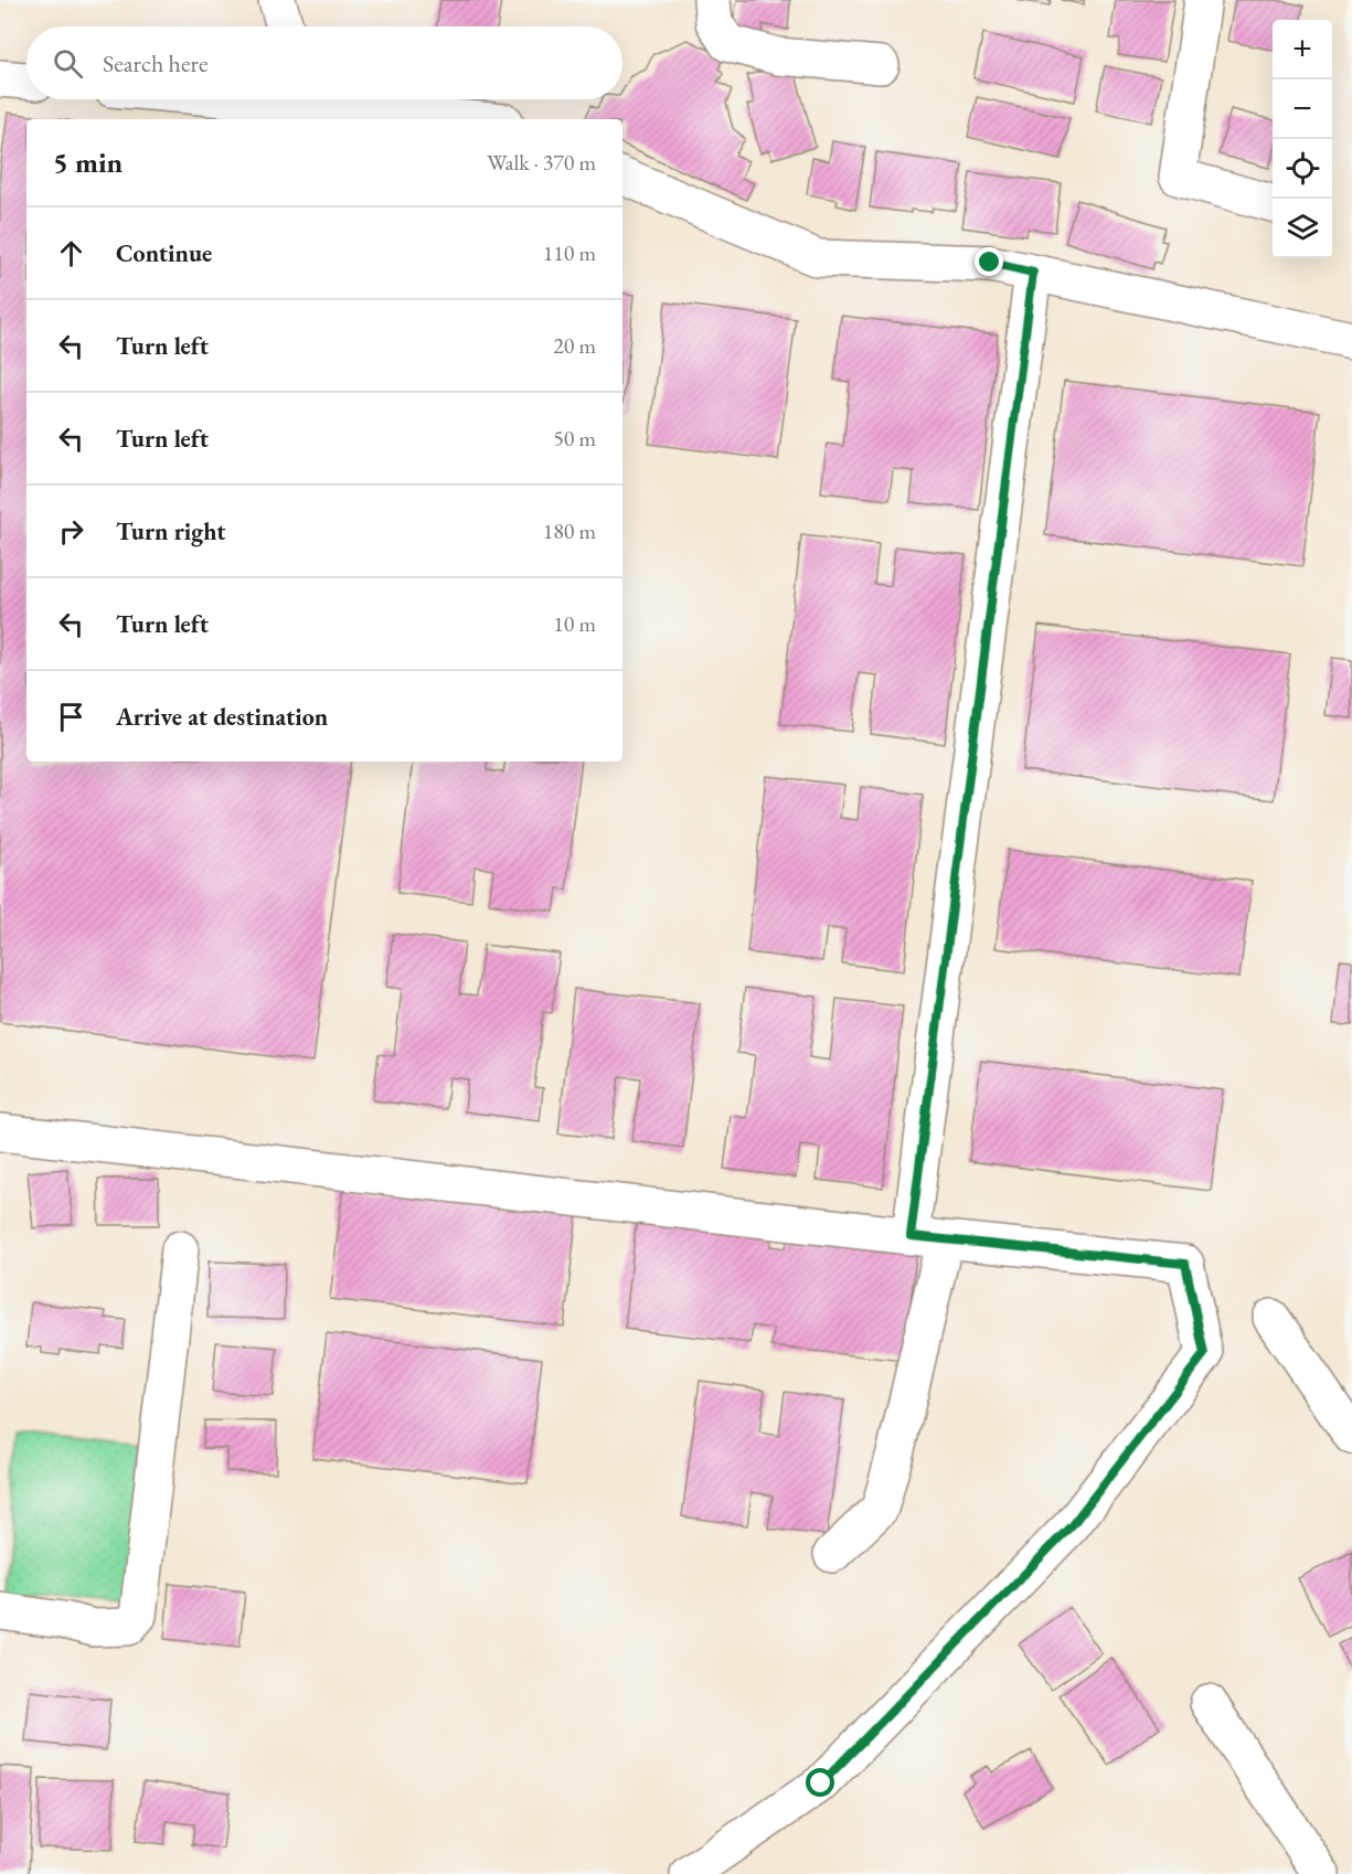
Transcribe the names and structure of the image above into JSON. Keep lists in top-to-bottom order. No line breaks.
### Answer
{"page":{"map_buttons":["+","−"],"search":"Search here","heading":["5 min","Walk · 370 m"],"list":[["Continue","110 m"],["Turn left","20 m"],["Turn left","50 m"],["Turn right","180 m"],["Turn left","10 m"],"Arrive at destination"]}}
